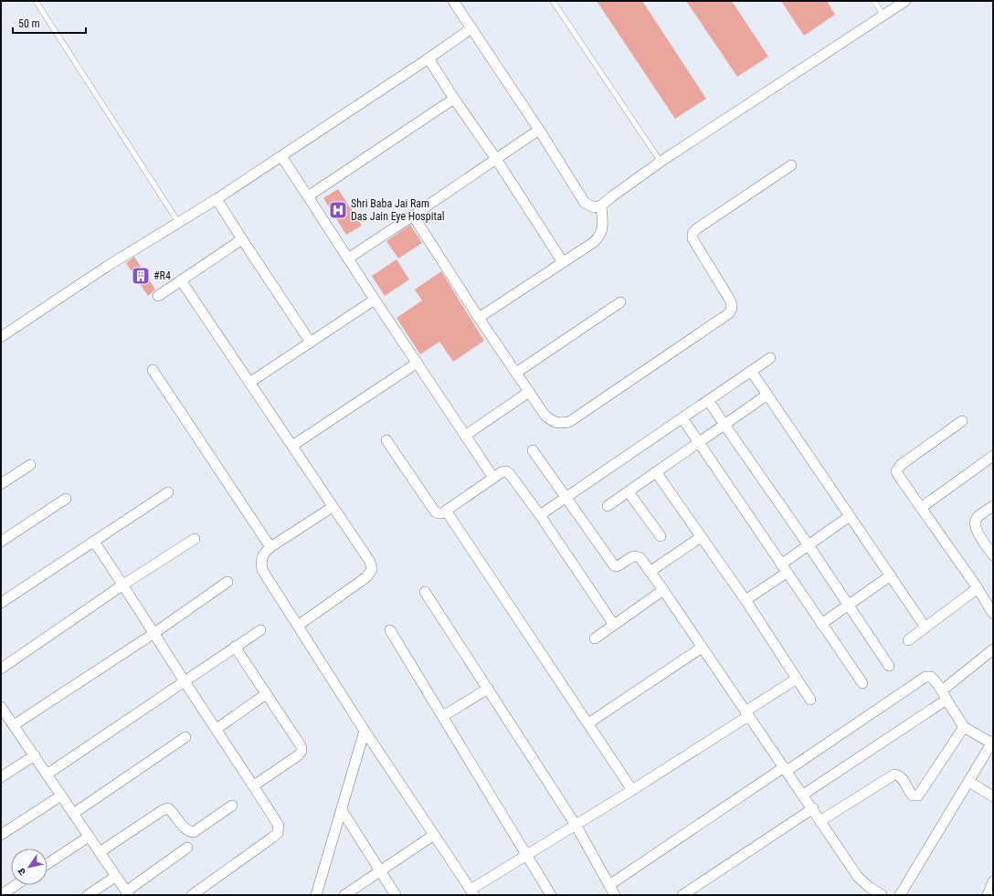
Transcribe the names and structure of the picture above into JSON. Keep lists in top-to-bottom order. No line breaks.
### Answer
{"places":{"hospital":["Shri Baba Jai Ram Das Jain Eye Hospital"],"building":["#R4"]},"scale_bar":"50 m","north":"bottom left"}
